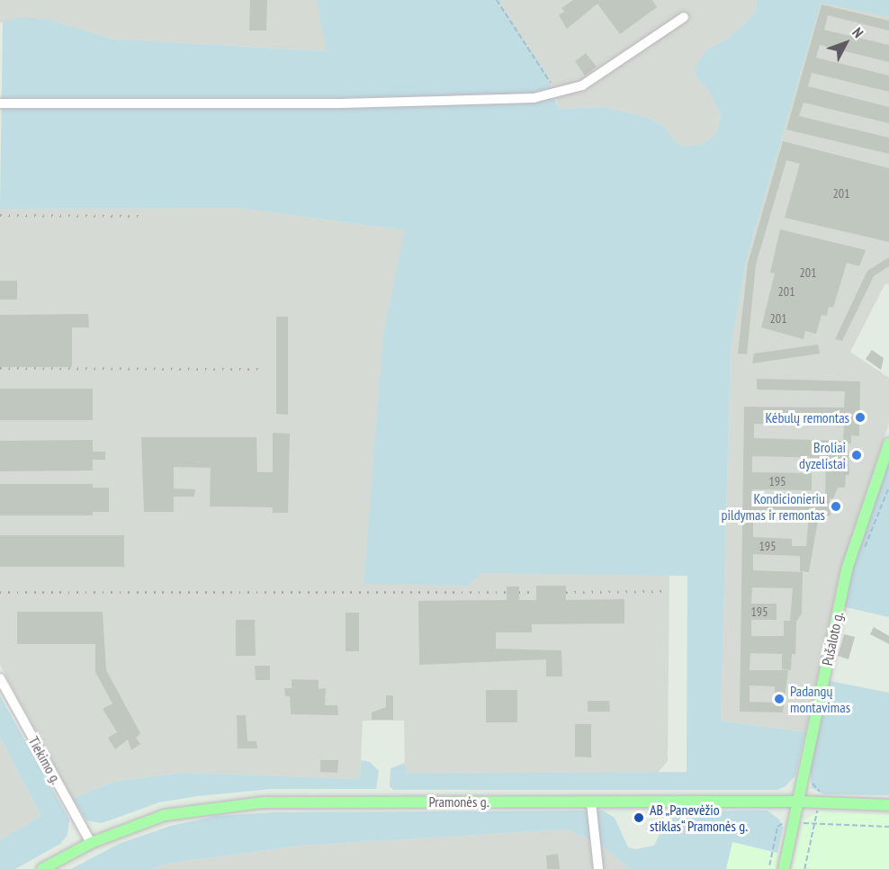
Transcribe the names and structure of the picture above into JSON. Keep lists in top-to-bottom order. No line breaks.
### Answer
{"streets":{"main road":["Pušaloto g.","Pramonės g."],"street":["Tiekimo g."]},"crossings":[["Pušaloto g.","Pramonės g."],["Tiekimo g.","Pramonės g."]],"places":["Kėbulų remontas","Broliai dyzelistai","Kondicionieriu pildymas ir remontas","Padangų montavimas","AB „Panevėžio stiklas“ Pramonės g."],"house_numbers":["201","201","201","201","195","195","195"],"north":"top right"}
